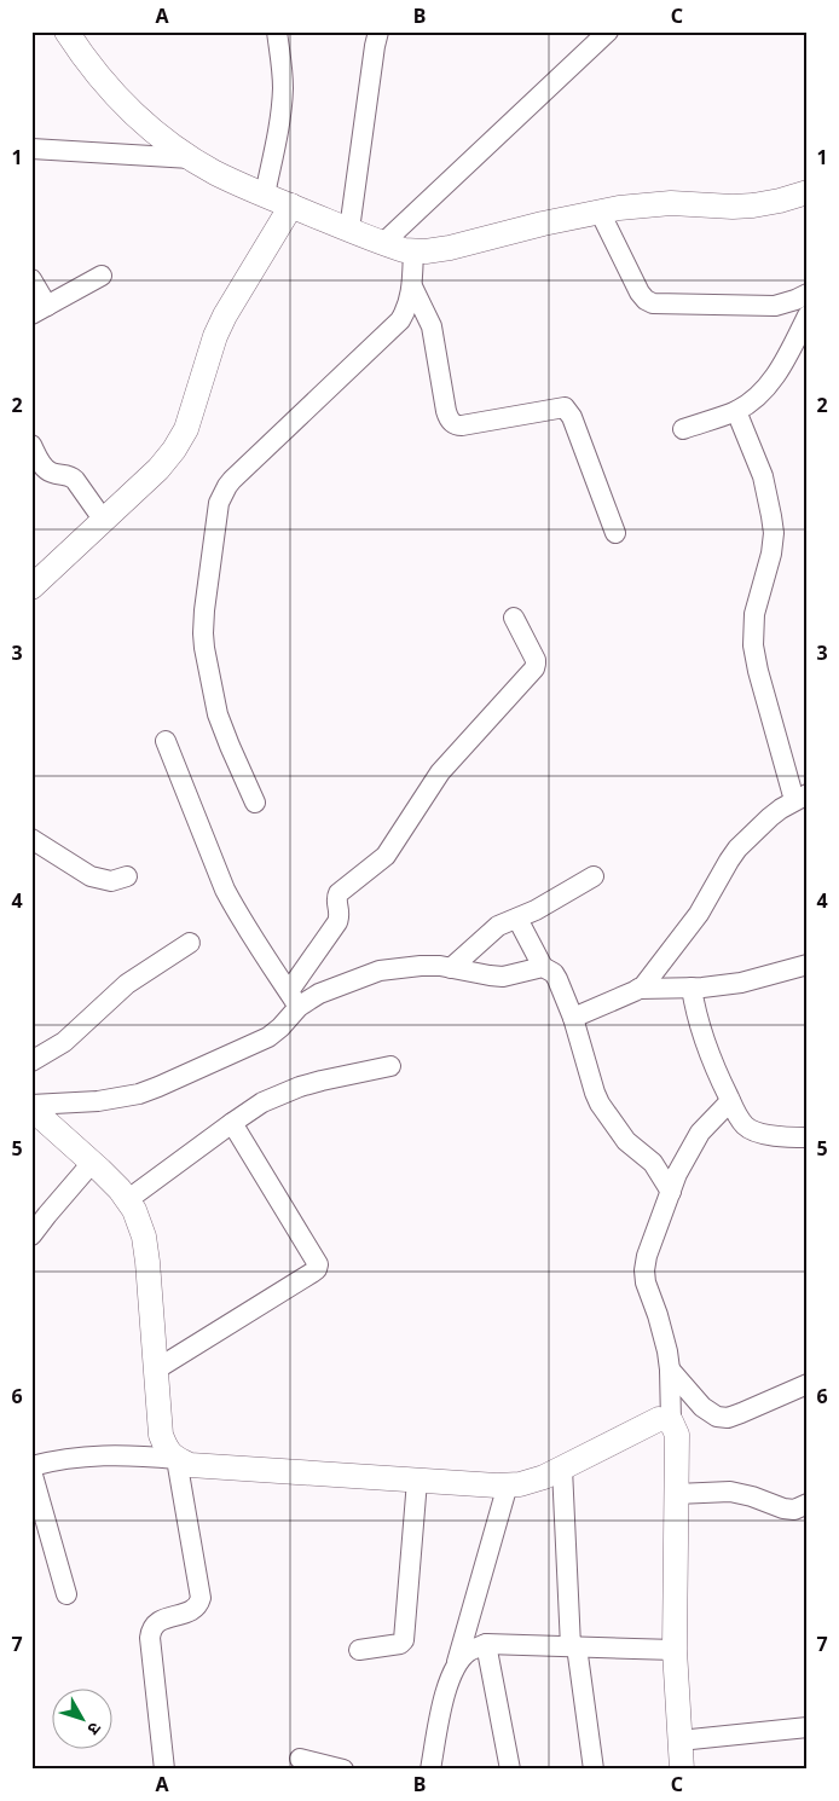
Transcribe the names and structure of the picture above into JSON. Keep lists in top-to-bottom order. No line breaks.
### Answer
{"north":"bottom right","grid":{"columns":["A","B","C"],"rows":["1","2","3","4","5","6","7"]}}
